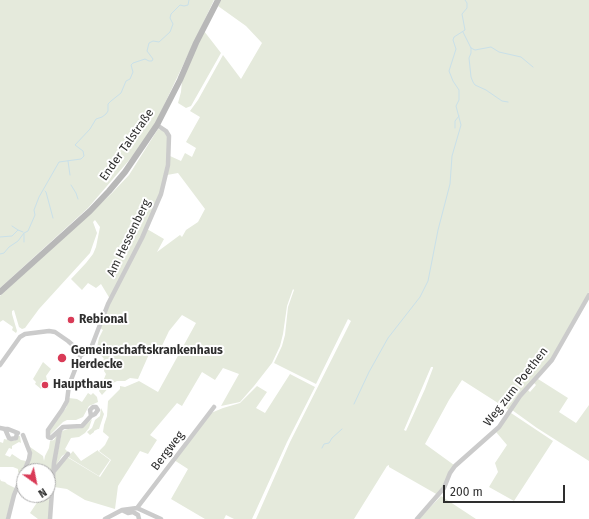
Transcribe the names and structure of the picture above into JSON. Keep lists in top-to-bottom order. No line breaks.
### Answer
{"streets":{"main road":["Ender Talstraße"],"street":["Am Hessenberg","Weg zum Poethen","Bergweg"]},"crossings":[["Ender Talstraße","Am Hessenberg"]],"places":["Rebional","Gemeinschaftskrankenhaus Herdecke","Haupthaus"],"scale_bar":"200 m","north":"bottom right"}
